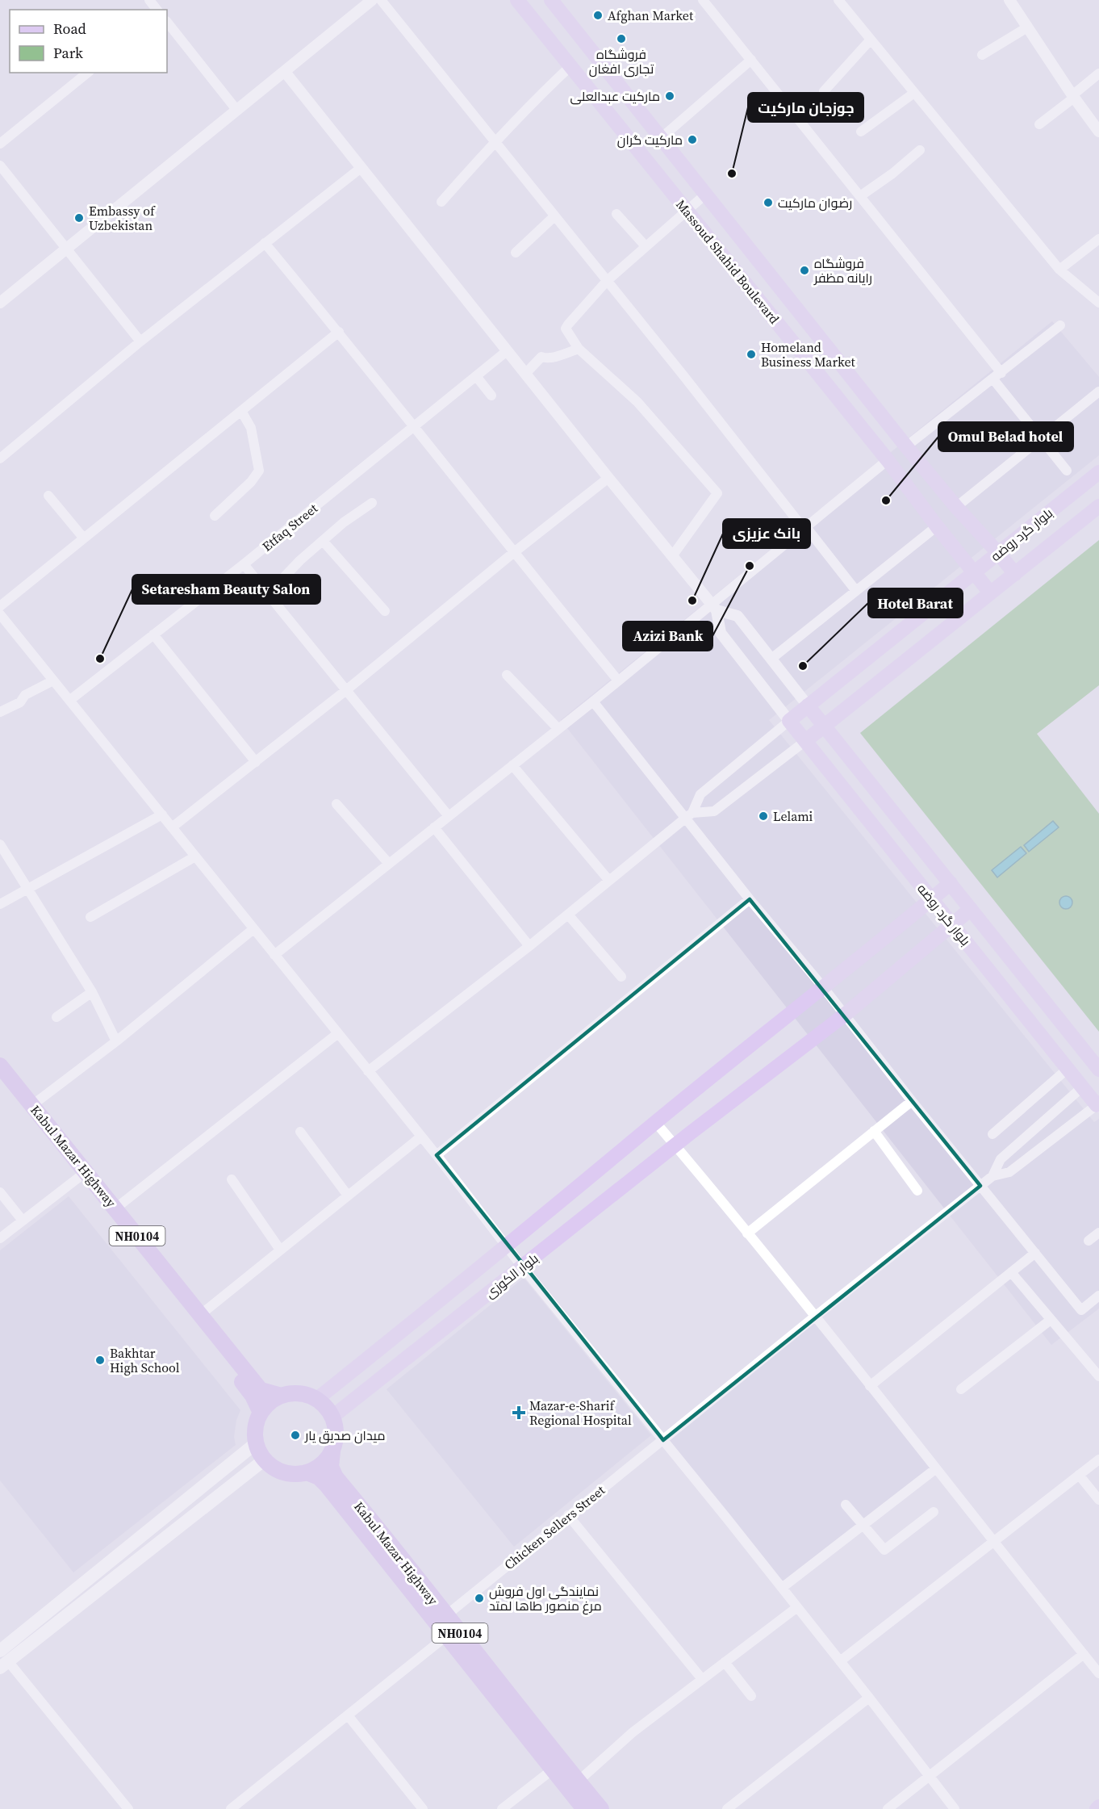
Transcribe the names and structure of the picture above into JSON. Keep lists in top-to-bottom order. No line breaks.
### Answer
{"streets":{"highway":["Kabul Mazar Highway","NH0104"],"main road":["Massoud Shahid Boulevard","بلوار گرد روضه","بلوار الکوزی"],"street":["Etfaq Street","Chicken Sellers Street"]},"crossings":[["Massoud Shahid Boulevard","بلوار گرد روضه"],["بلوار گرد روضه","بلوار الکوزی"],["Kabul Mazar Highway","NH0104"],["Kabul Mazar Highway","بلوار الکوزی"],["Kabul Mazar Highway","Chicken Sellers Street"],["NH0104","بلوار الکوزی"]],"places":{"other":["Afghan Market","فروشگاه تجاری افغان","مارکیت عبدالعلی","مارکیت گران","جوزجان مارکیت","رضوان مارکیت","Embassy of Uzbekistan","فروشگاه رایانه مظفر","Homeland Business Market","Omul Belad hotel","Azizi Bank","بانک عزیزی","Setaresham Beauty Salon","Hotel Barat","Lelami","Bakhtar High School","میدان صدیق یار","نمایندگی اول فروش مرغ منصور طاها لمتد"],"health":["Mazar-e-Sharif Regional Hospital"]},"legend":["Road","Park"]}
